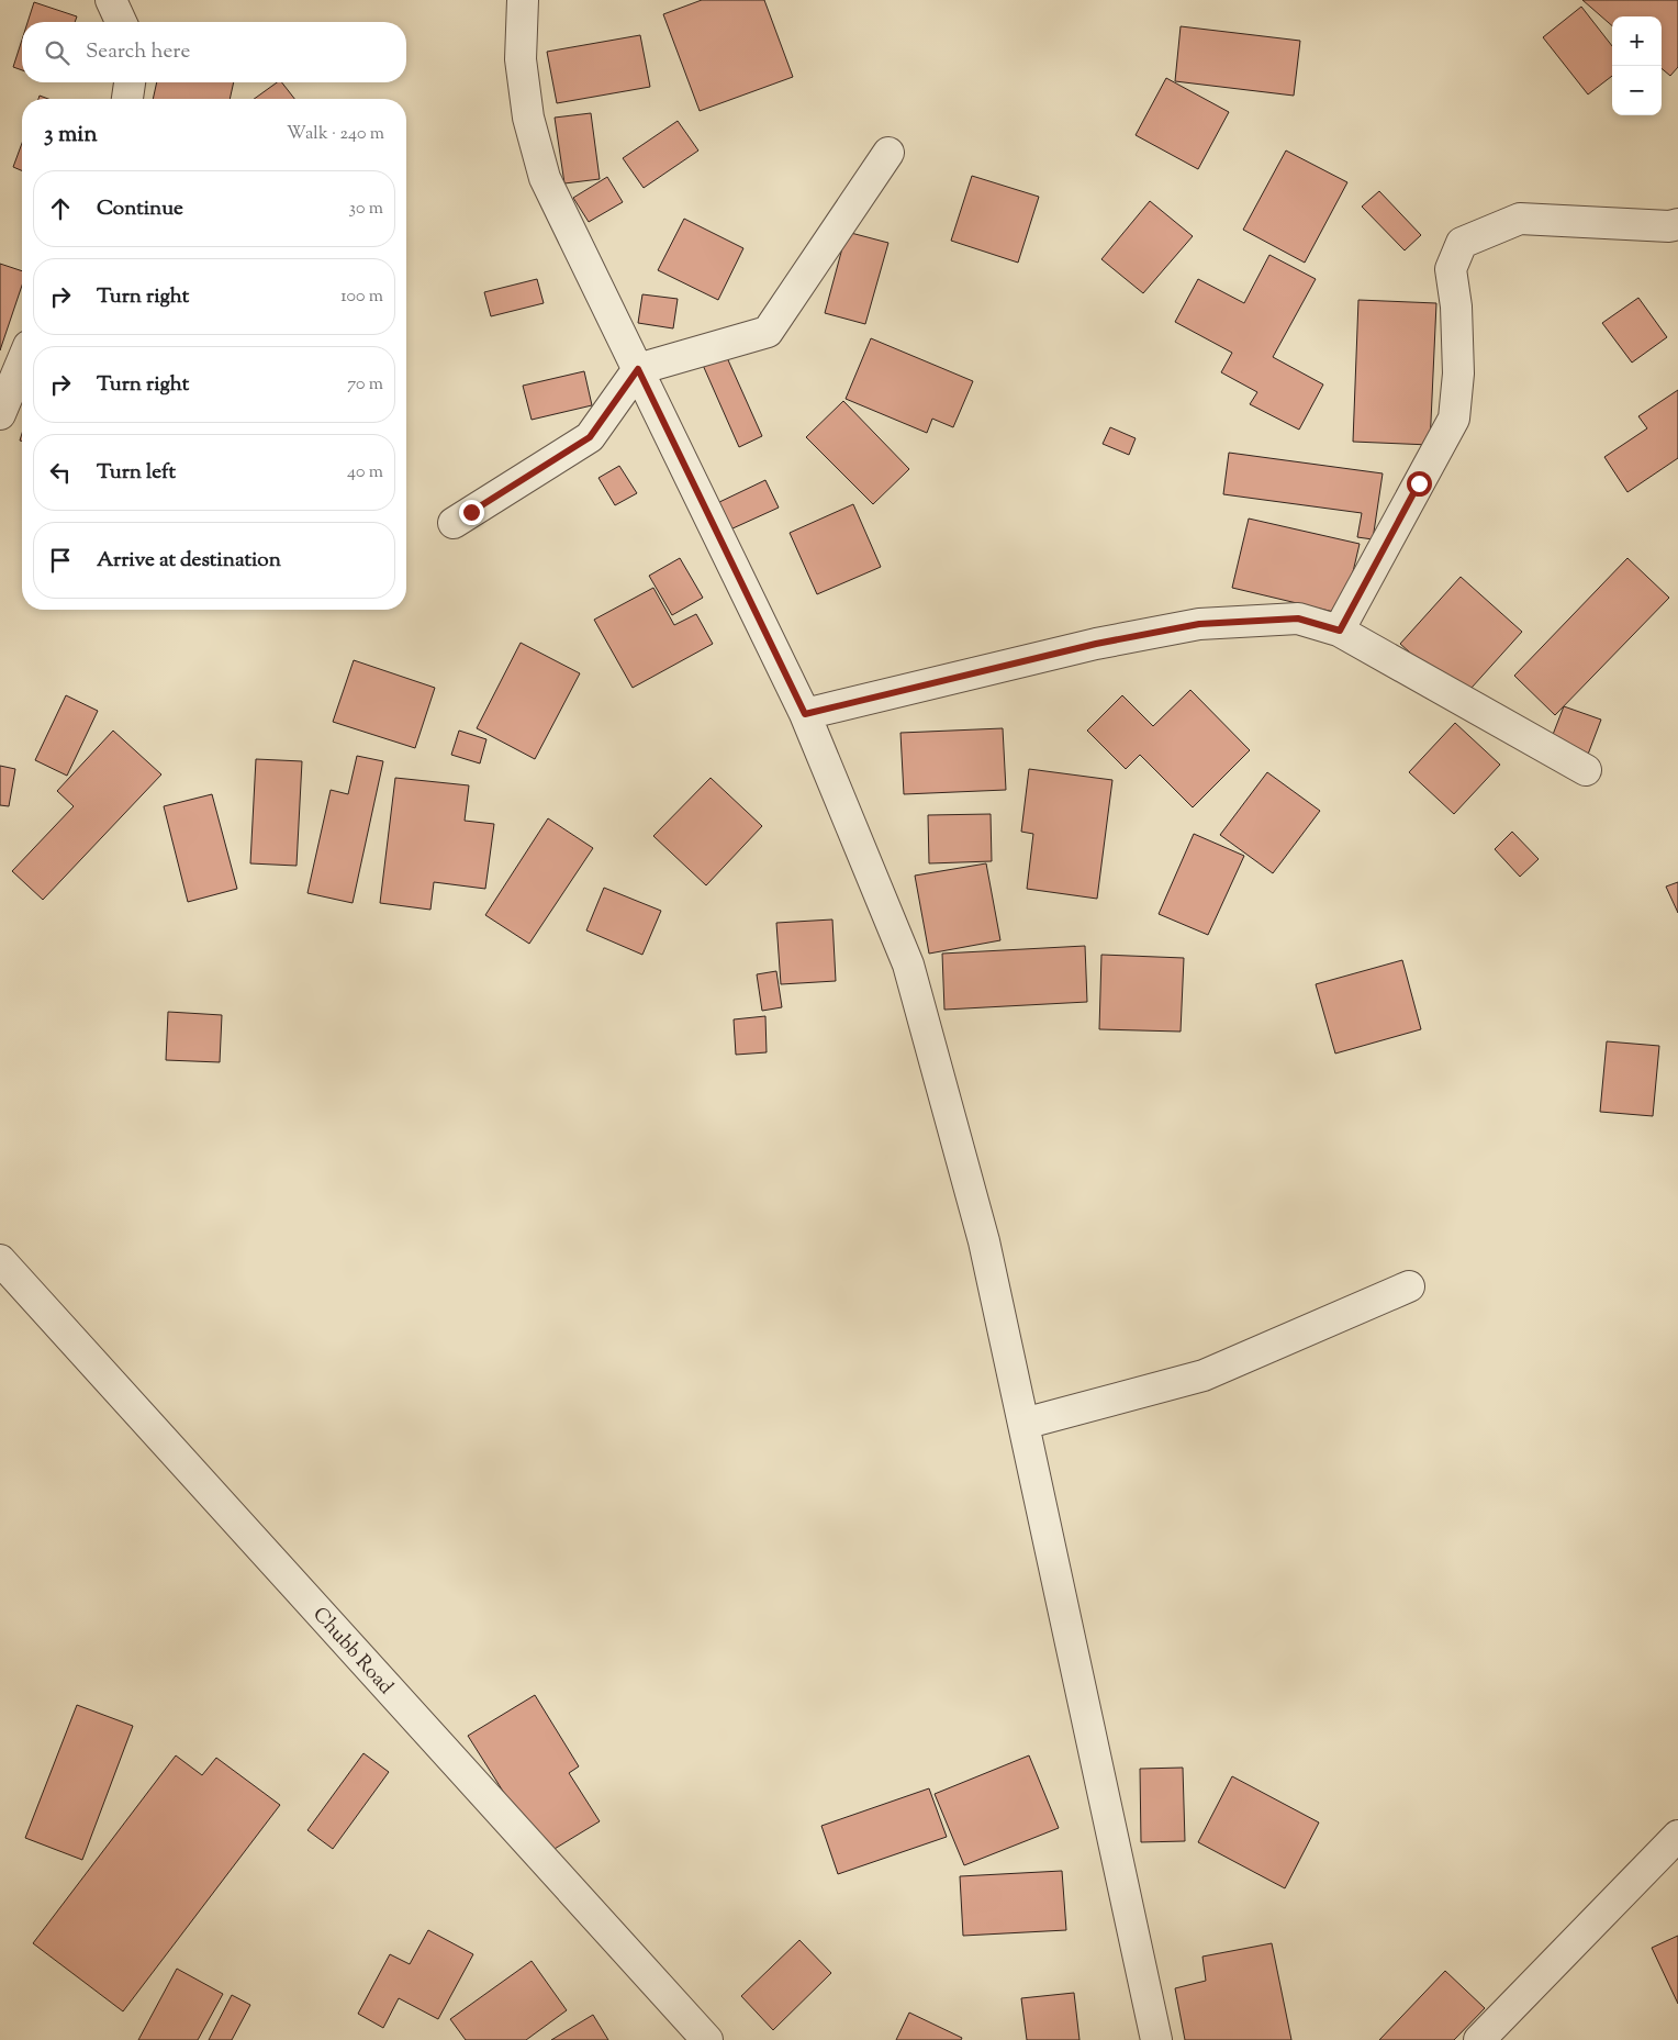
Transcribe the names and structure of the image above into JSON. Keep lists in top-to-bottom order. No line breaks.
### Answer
{"streets":{"street":["Chubb Road"]},"page":{"map_buttons":["+","−"],"search":"Search here","heading":["3 min","Walk · 240 m"],"list":[["Continue","30 m"],["Turn right","100 m"],["Turn right","70 m"],["Turn left","40 m"],"Arrive at destination"]}}
